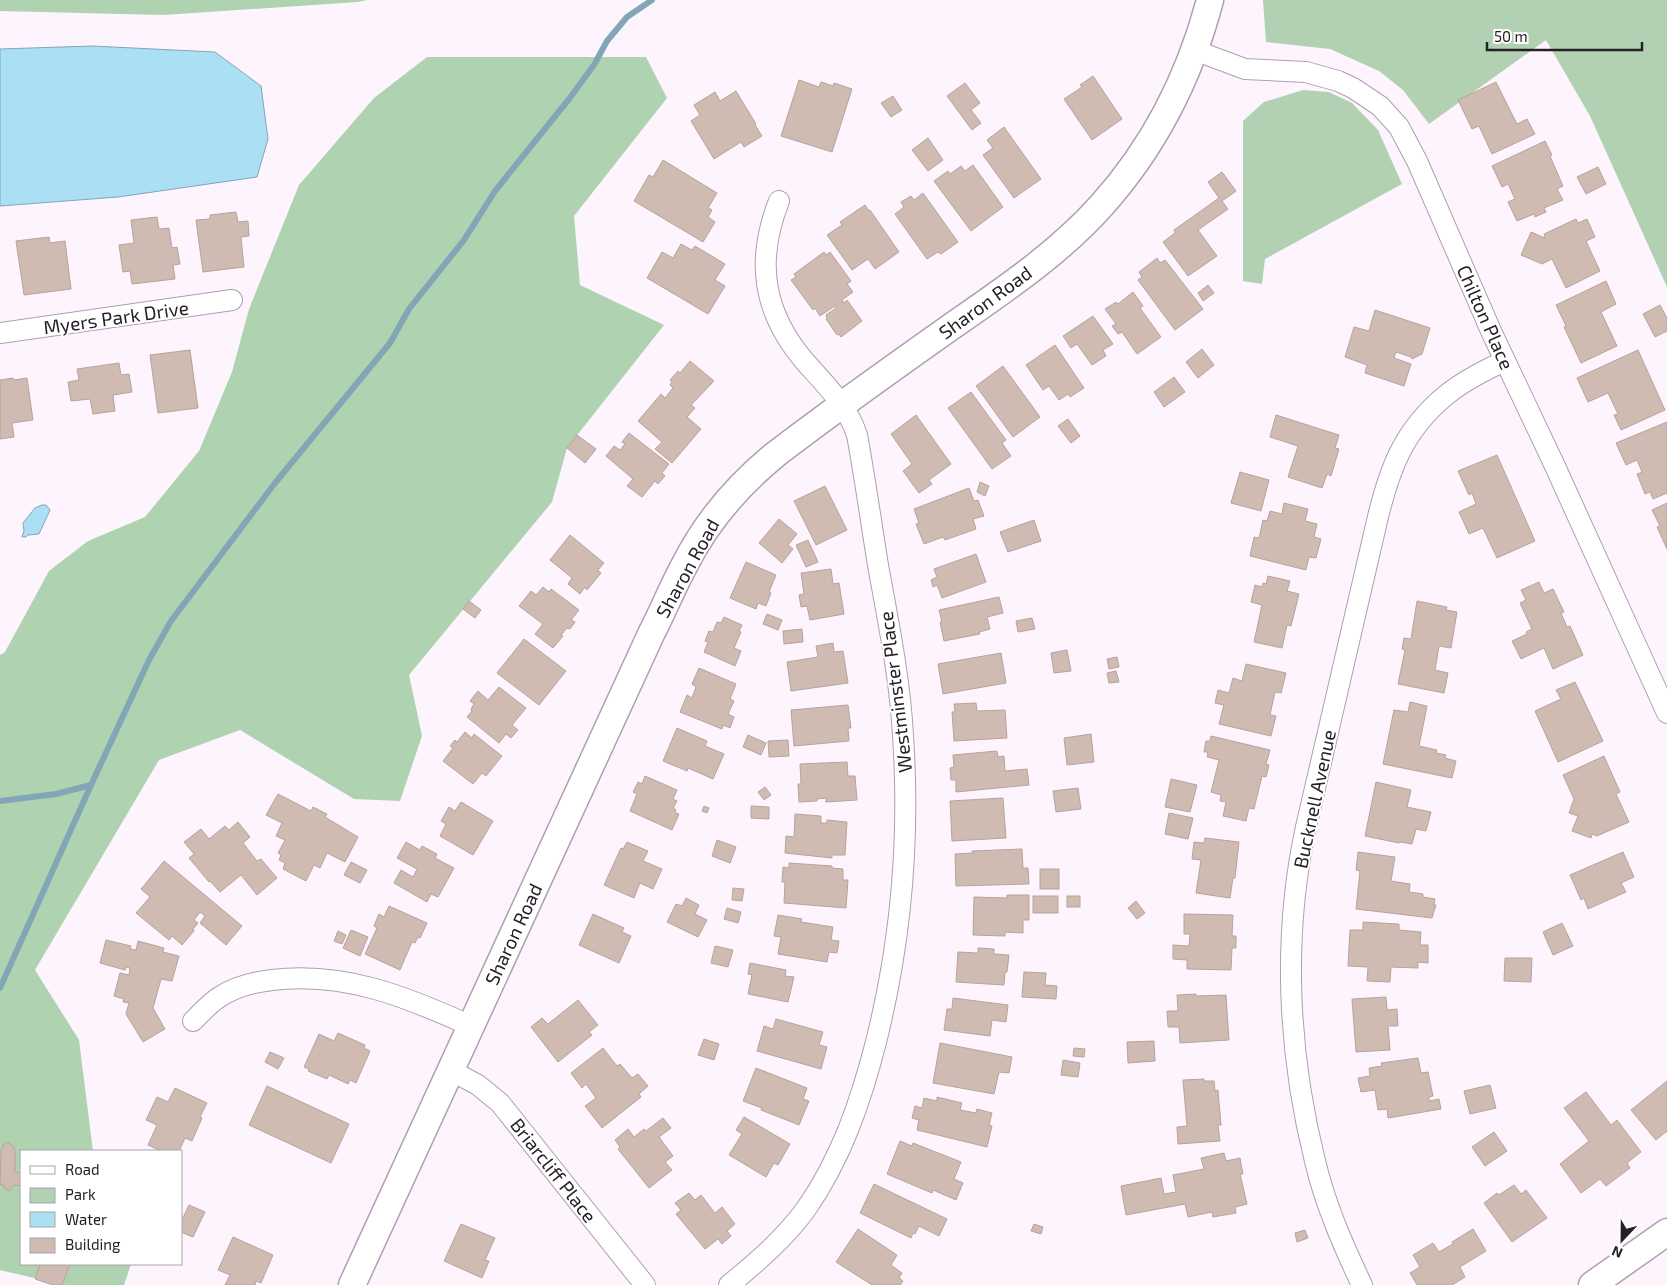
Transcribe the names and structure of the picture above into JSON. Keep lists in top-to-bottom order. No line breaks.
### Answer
{"streets":{"street":["Sharon Road","Myers Park Drive","Chilton Place","Westminster Place","Bucknell Avenue","Briarcliff Place"]},"crossings":[["Sharon Road","Chilton Place"],["Sharon Road","Westminster Place"],["Sharon Road","Briarcliff Place"],["Chilton Place","Bucknell Avenue"]],"legend":["Road","Park","Water","Building"],"scale_bar":"50 m","north":"bottom"}
